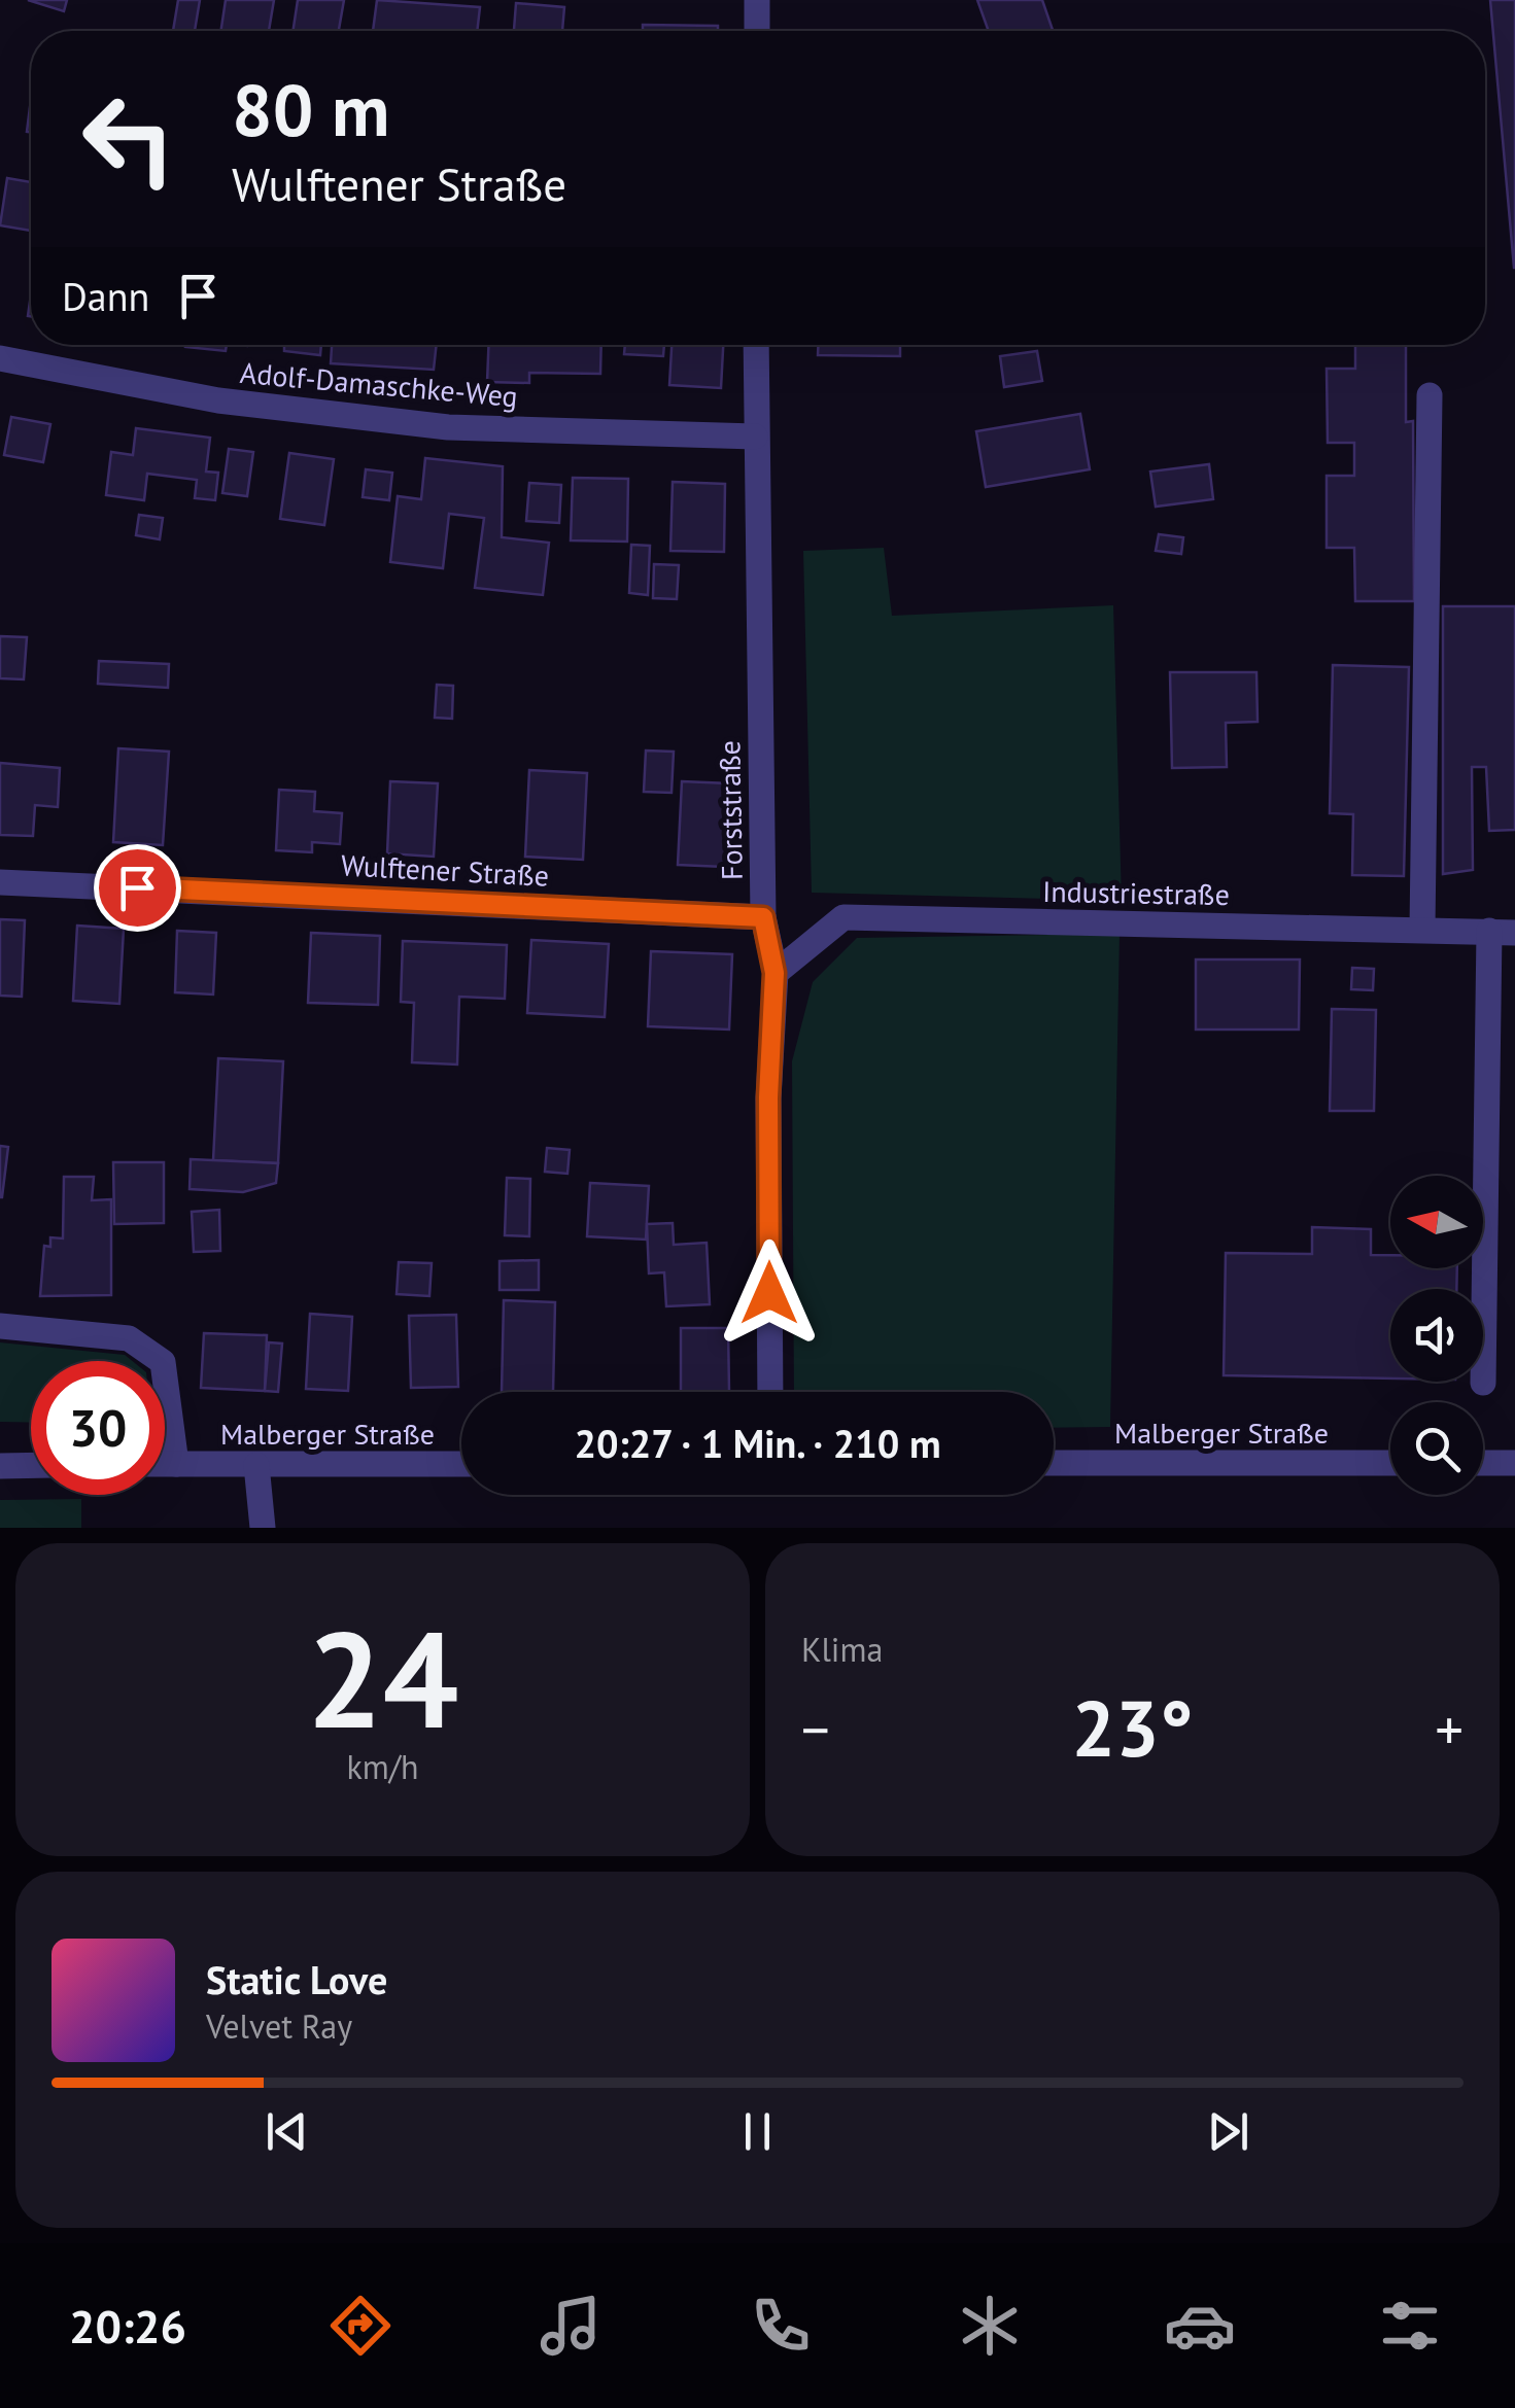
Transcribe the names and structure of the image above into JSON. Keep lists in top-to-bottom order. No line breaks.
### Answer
{"streets":{"street":["Adolf-Damaschke-Weg","Forststraße","Wulftener Straße","Industriestraße","Malberger Straße"]},"crossings":[["Adolf-Damaschke-Weg","Forststraße"],["Forststraße","Wulftener Straße"],["Forststraße","Industriestraße"]],"north":"left","page":{"turn":["80 m","Wulftener Straße"],"then":"Dann","limit":"30","trip":"20:27 · 1 Min. · 210 m","tile":[["24","km/h"],"Klima"],"heat":["−","23°","+"],"song":["Static Love","Velvet Ray"],"tabs":"20:26"}}
